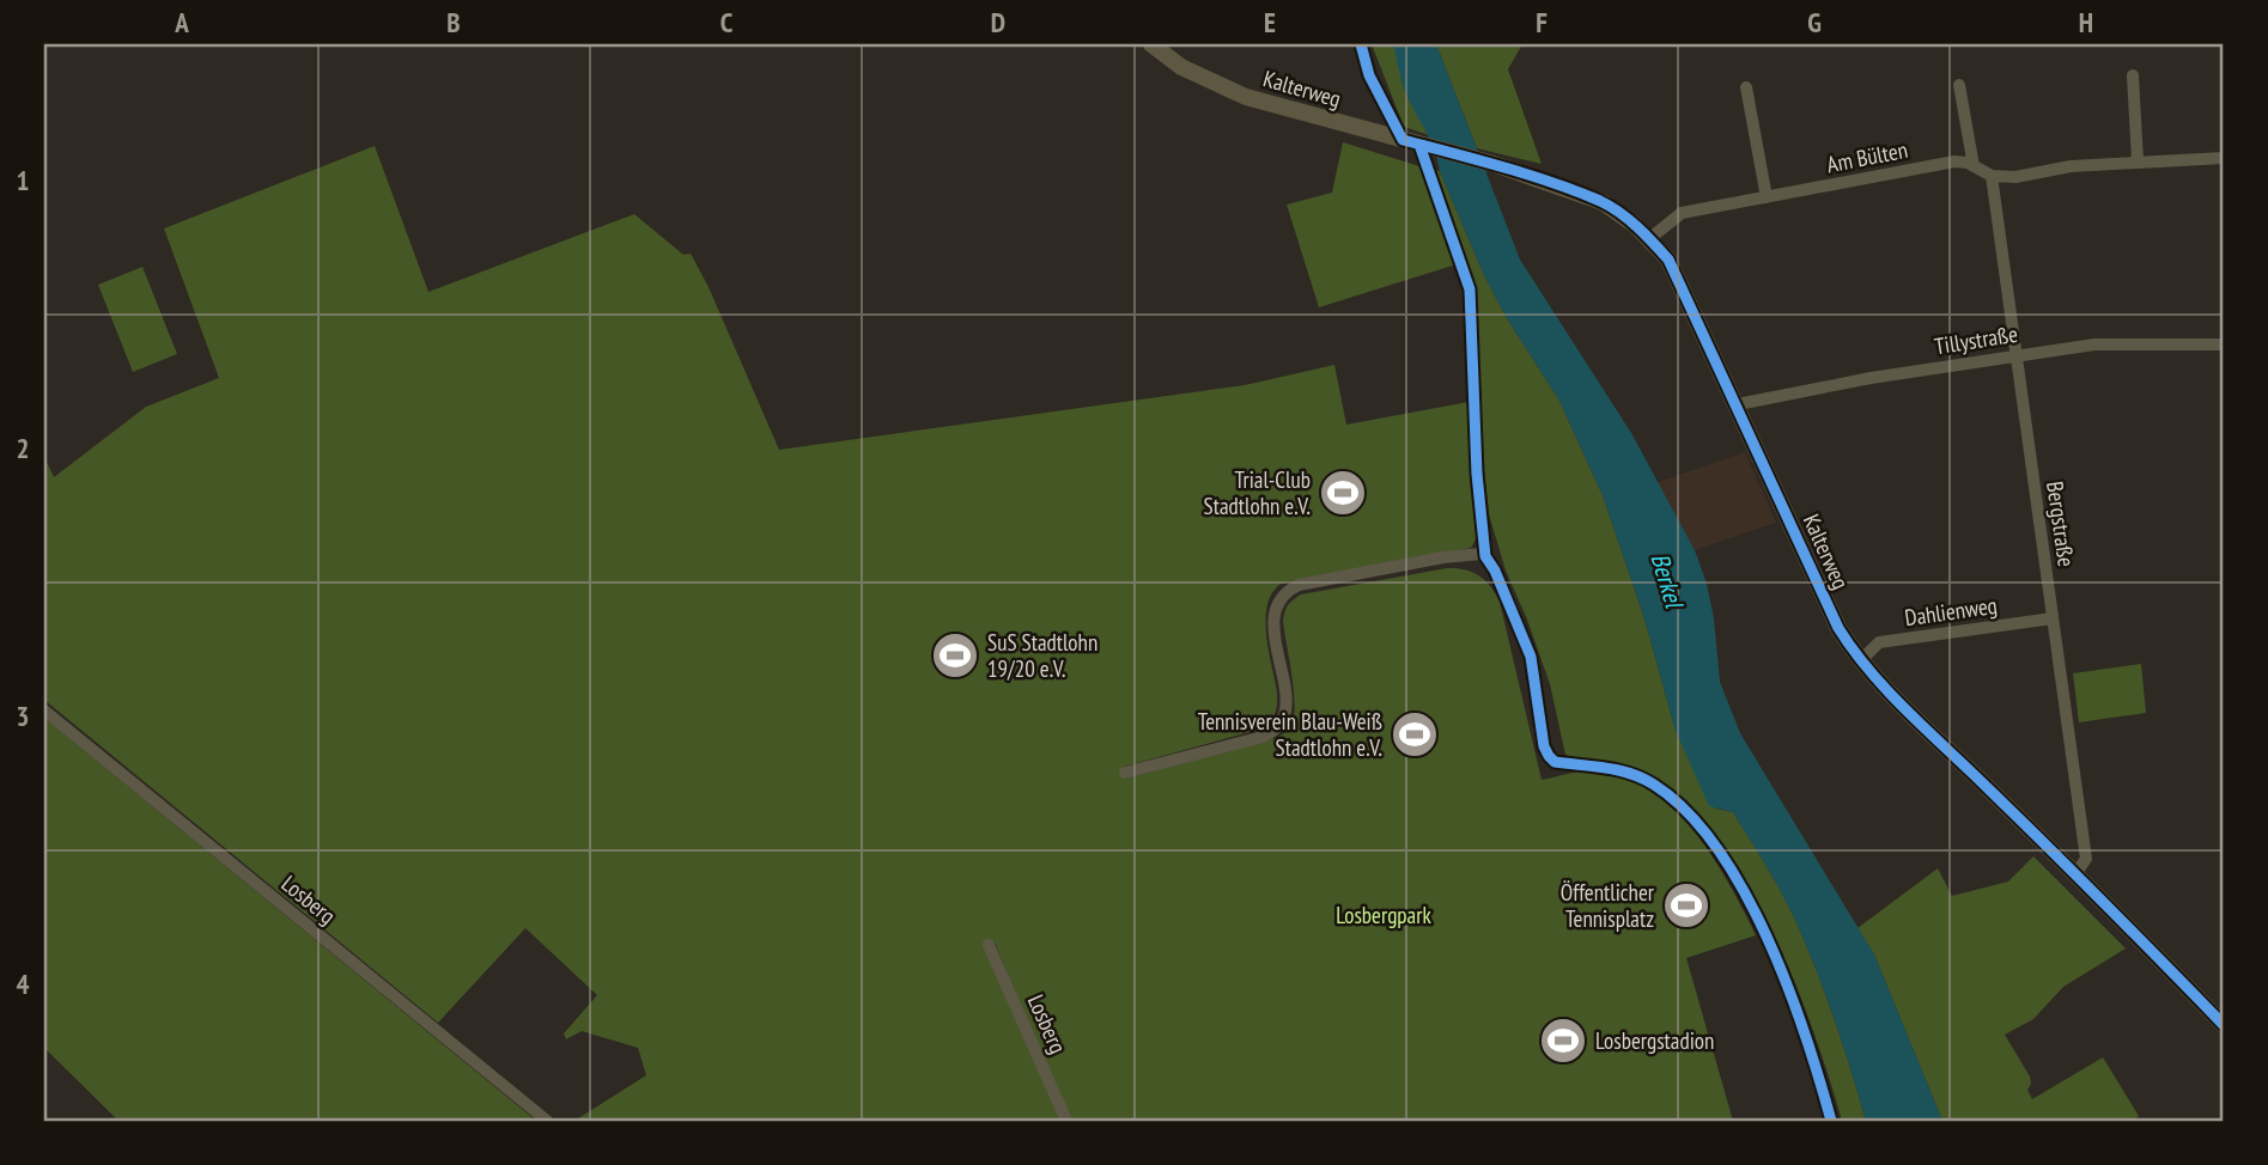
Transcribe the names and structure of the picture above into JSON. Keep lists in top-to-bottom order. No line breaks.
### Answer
{"streets":{"street":["Kalterweg","Am Bülten","Tillystraße","Bergstraße","Dahlienweg","Losberg"]},"crossings":[["Kalterweg","Am Bülten"],["Kalterweg","Tillystraße"],["Kalterweg","Bergstraße"],["Kalterweg","Dahlienweg"],["Am Bülten","Bergstraße"],["Tillystraße","Bergstraße"],["Bergstraße","Dahlienweg"]],"water":["Berkel"],"parks":["Losbergpark"],"places":{"sports":["Trial-Club Stadtlohn e.V.","SuS Stadtlohn 19/20 e.V.","Tennisverein Blau-Weiß Stadtlohn e.V.","Öffentlicher Tennisplatz","Losbergstadion"]},"grid":{"columns":["A","B","C","D","E","F","G","H"],"rows":["1","2","3","4"]}}
